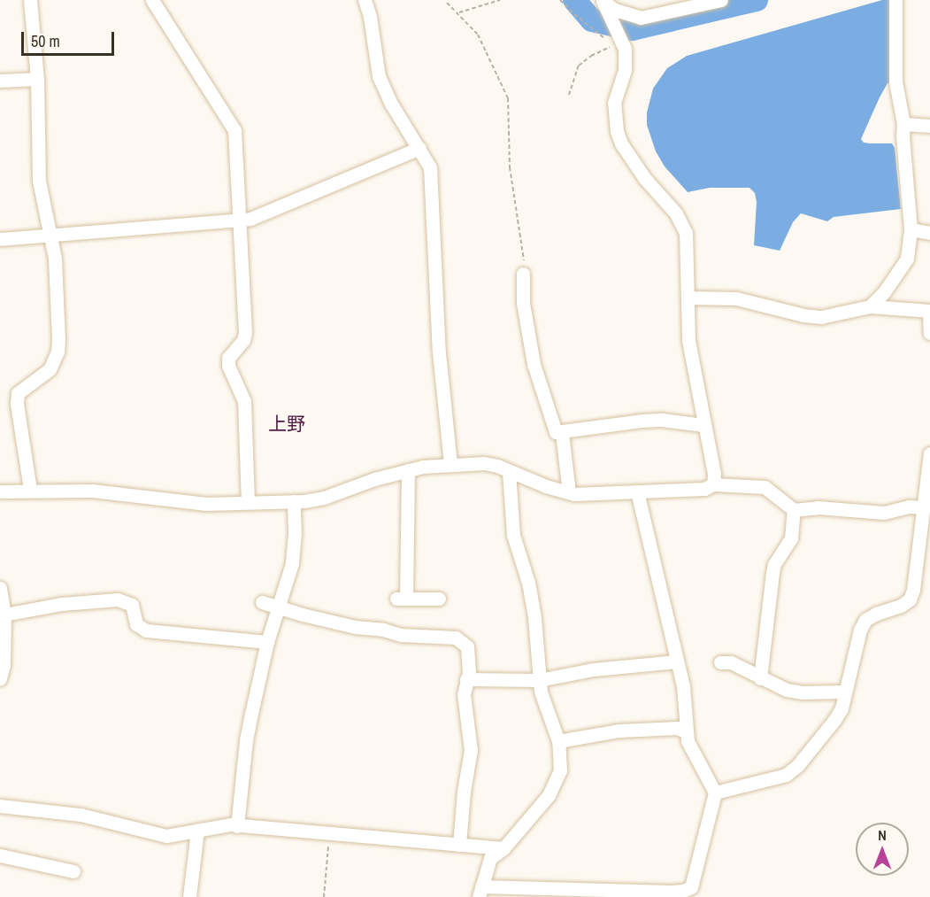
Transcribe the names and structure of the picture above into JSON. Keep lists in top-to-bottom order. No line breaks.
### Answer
{"districts":["上野"],"scale_bar":"50 m","north":"top"}
